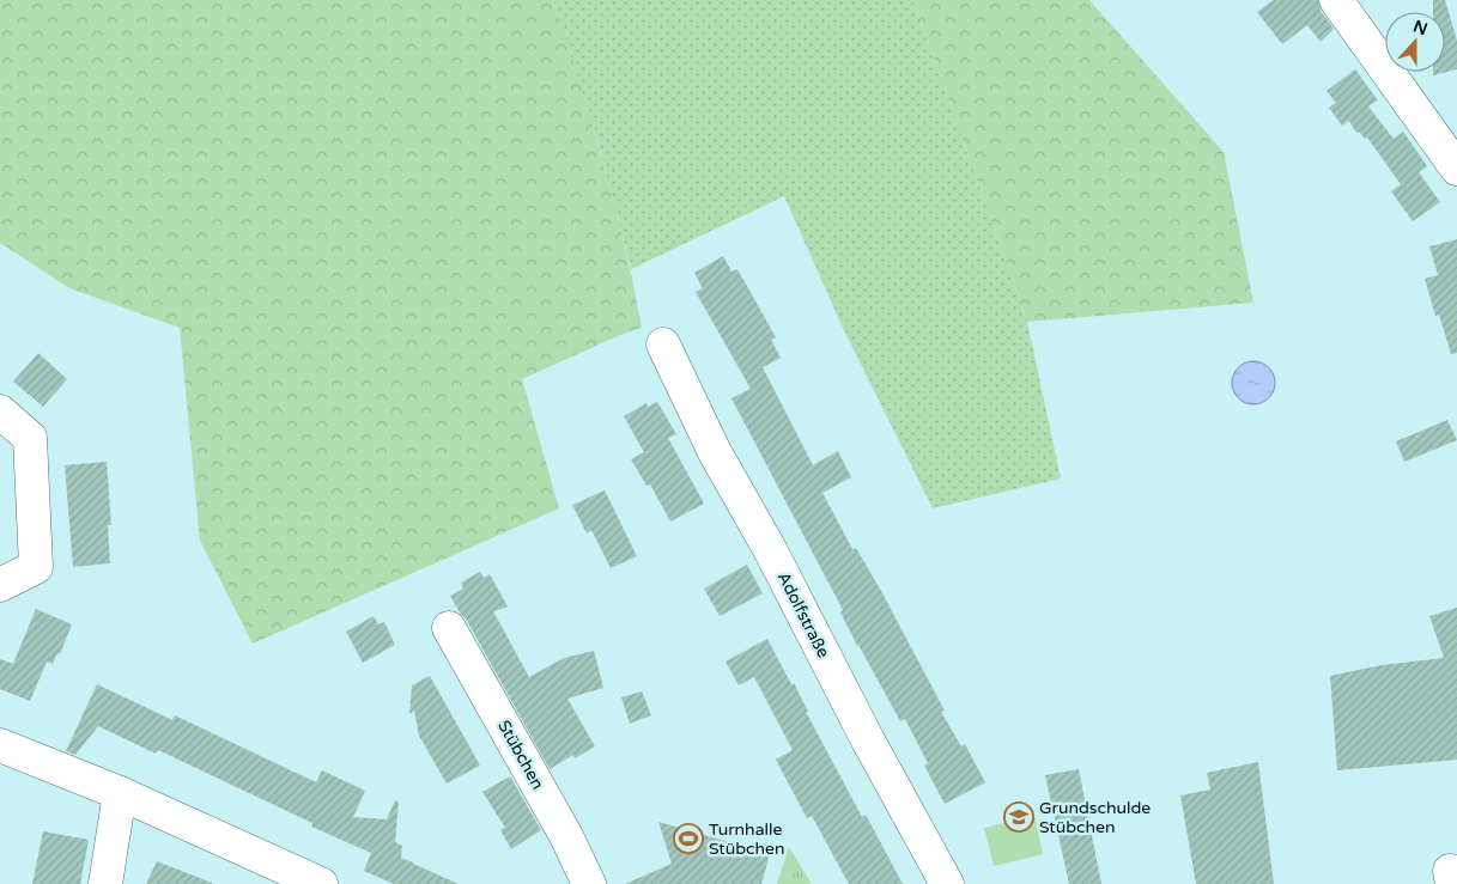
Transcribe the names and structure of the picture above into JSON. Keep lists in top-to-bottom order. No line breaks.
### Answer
{"streets":{"street":["Adolfstraße","Stübchen"]},"places":{"school or university":["Grundschulde Stübchen"],"sports":["Turnhalle Stübchen"]},"north":"top"}
